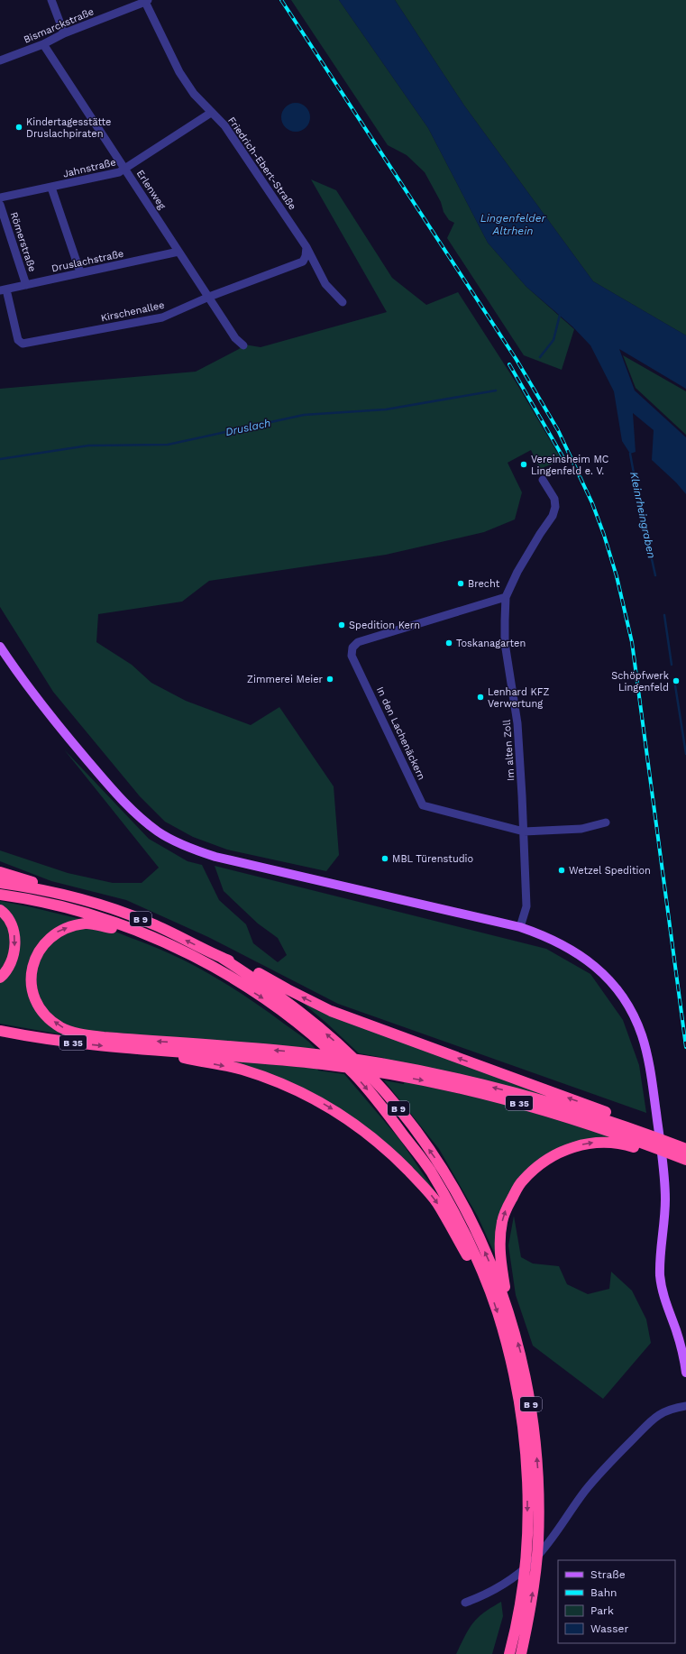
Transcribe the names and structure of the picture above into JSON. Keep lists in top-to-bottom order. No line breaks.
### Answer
{"streets":{"highway":["B 9","B 35"],"street":["Bismarckstraße","Friedrich-Ebert-Straße","Jahnstraße","Erlenweg","Römerstraße","Druslachstraße","Kirschenallee","In den Lachenäckern","Im alten Zoll"]},"crossings":[["Bismarckstraße","Friedrich-Ebert-Straße"],["Bismarckstraße","Erlenweg"],["Friedrich-Ebert-Straße","Jahnstraße"],["Friedrich-Ebert-Straße","Kirschenallee"],["Jahnstraße","Erlenweg"],["Erlenweg","Druslachstraße"],["Erlenweg","Kirschenallee"],["Römerstraße","Druslachstraße"],["Druslachstraße","Kirschenallee"],["In den Lachenäckern","Im alten Zoll"]],"water":["Lingenfelder Altrhein","Druslach","Kleinrheingraben"],"places":["Kindertagesstätte Druslachpiraten","Vereinsheim MC Lingenfeld e. V.","Brecht","Spedition Kern","Toskanagarten","Zimmerei Meier","Schöpfwerk Lingenfeld","Lenhard KFZ Verwertung","MBL Türenstudio","Wetzel Spedition"],"legend":["Straße","Bahn","Park","Wasser"]}
